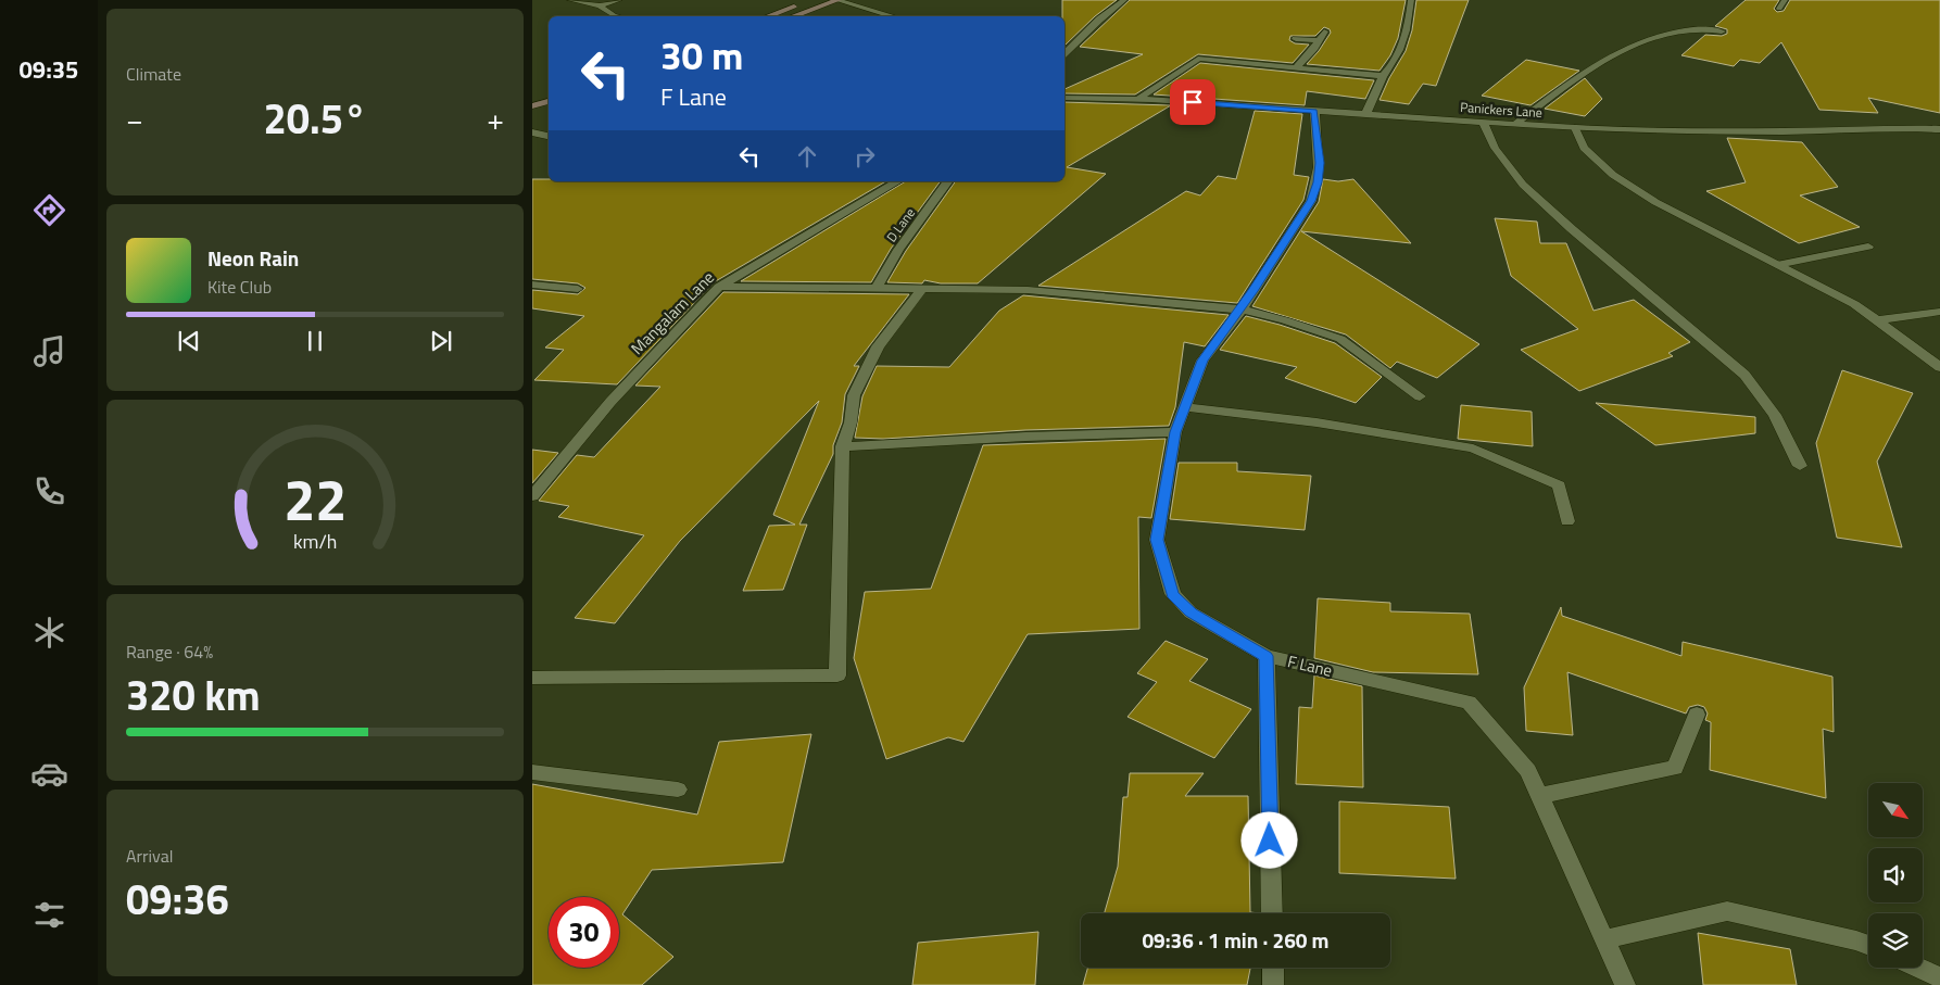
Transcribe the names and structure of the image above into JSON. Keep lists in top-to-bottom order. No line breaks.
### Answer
{"streets":{"street":["Panickers Lane","D Lane","Mangalam Lane","F Lane"]},"crossings":[["Panickers Lane","F Lane"]],"north":"bottom right","page":{"tabs":"09:35","tile":["Climate",["Range · 64%","320 km"],["Arrival","09:36"]],"turn":["30 m","F Lane"],"heat":["−","20.5°","+"],"song":["Neon Rain","Kite Club"],"limit":"30","trip":"09:36 · 1 min · 260 m","gauge":["22","km/h"]}}
